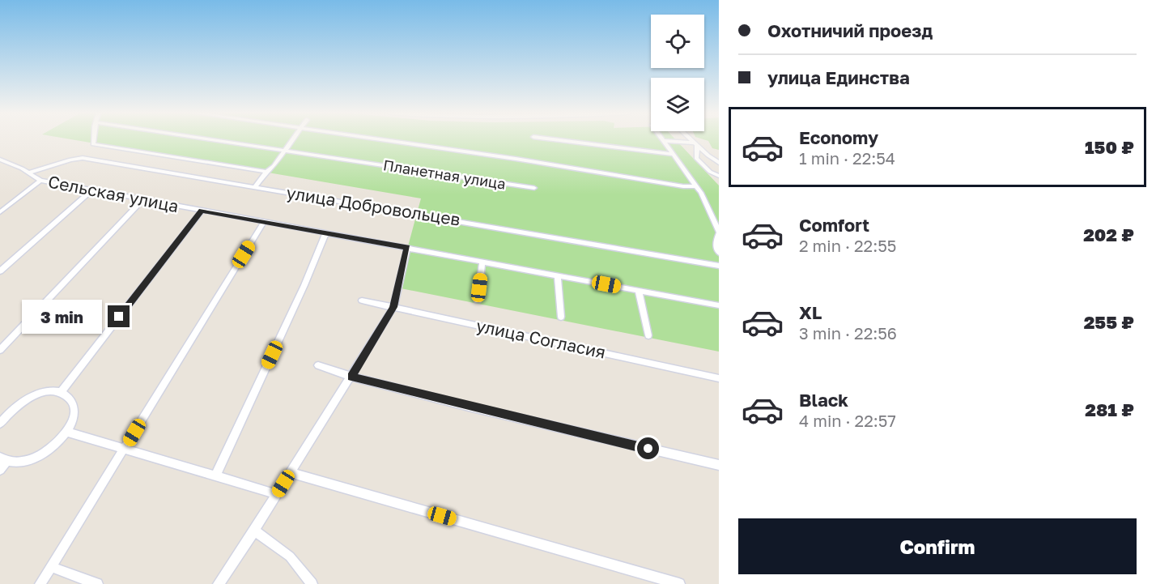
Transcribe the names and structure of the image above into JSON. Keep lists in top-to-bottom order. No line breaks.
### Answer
{"streets":{"street":["Планетная улица","Сельская улица","улица Добровольцев","улица Согласия"]},"crossings":[["Сельская улица","улица Добровольцев"]],"page":{"banner":["Охотничий проезд","улица Единства"],"list":[{"name":"Economy","note":"1 min · 22:54","value":"150 ₽"},{"name":"Comfort","note":"2 min · 22:55","value":"202 ₽"},{"name":"XL","note":"3 min · 22:56","value":"255 ₽"},{"name":"Black","note":"4 min · 22:57","value":"281 ₽"}],"bubble":"3 min","buttons":"Confirm"}}
